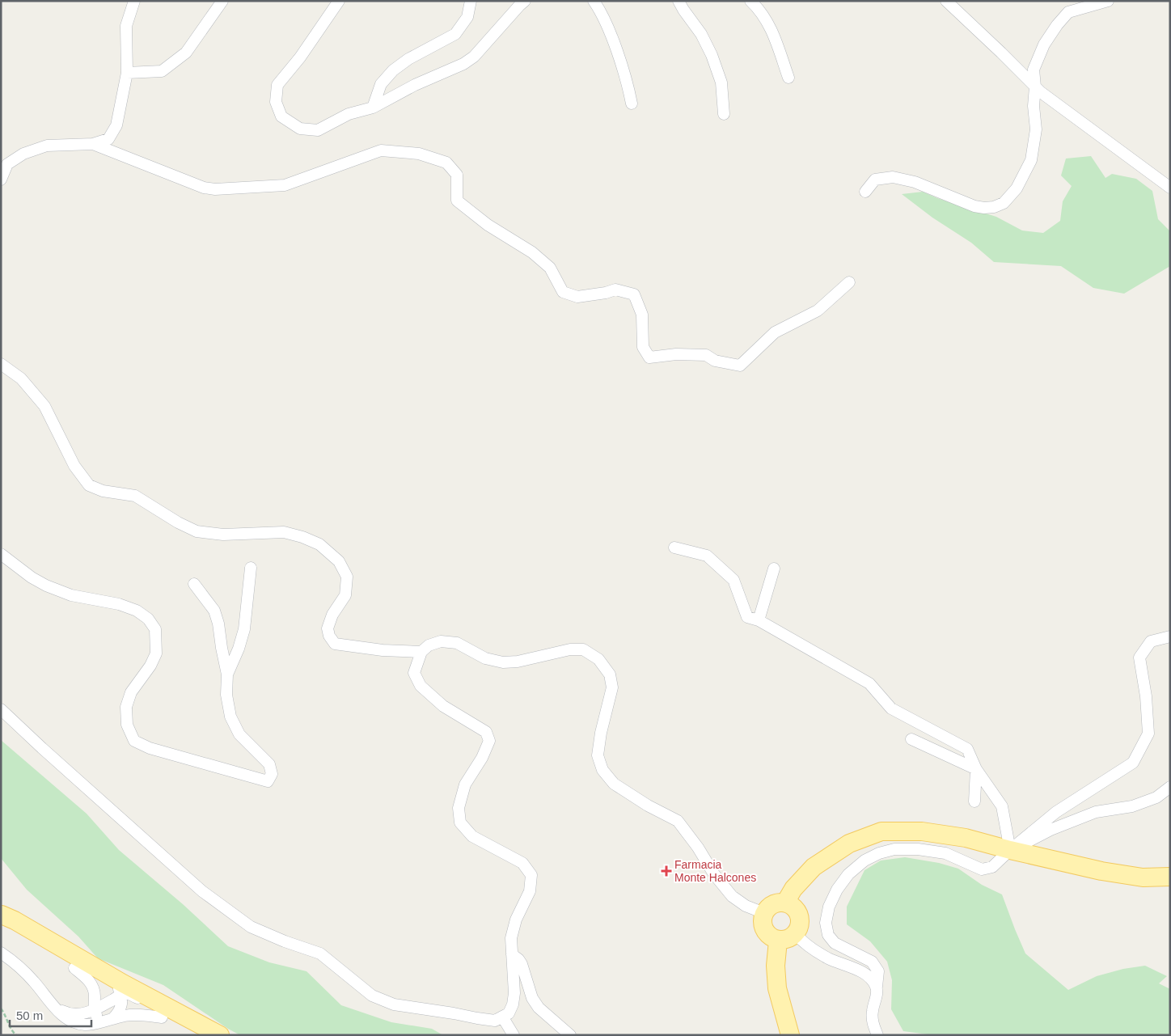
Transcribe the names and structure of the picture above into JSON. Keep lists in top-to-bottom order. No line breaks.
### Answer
{"places":{"health":["Farmacia Monte Halcones"]},"scale_bar":"50 m"}
